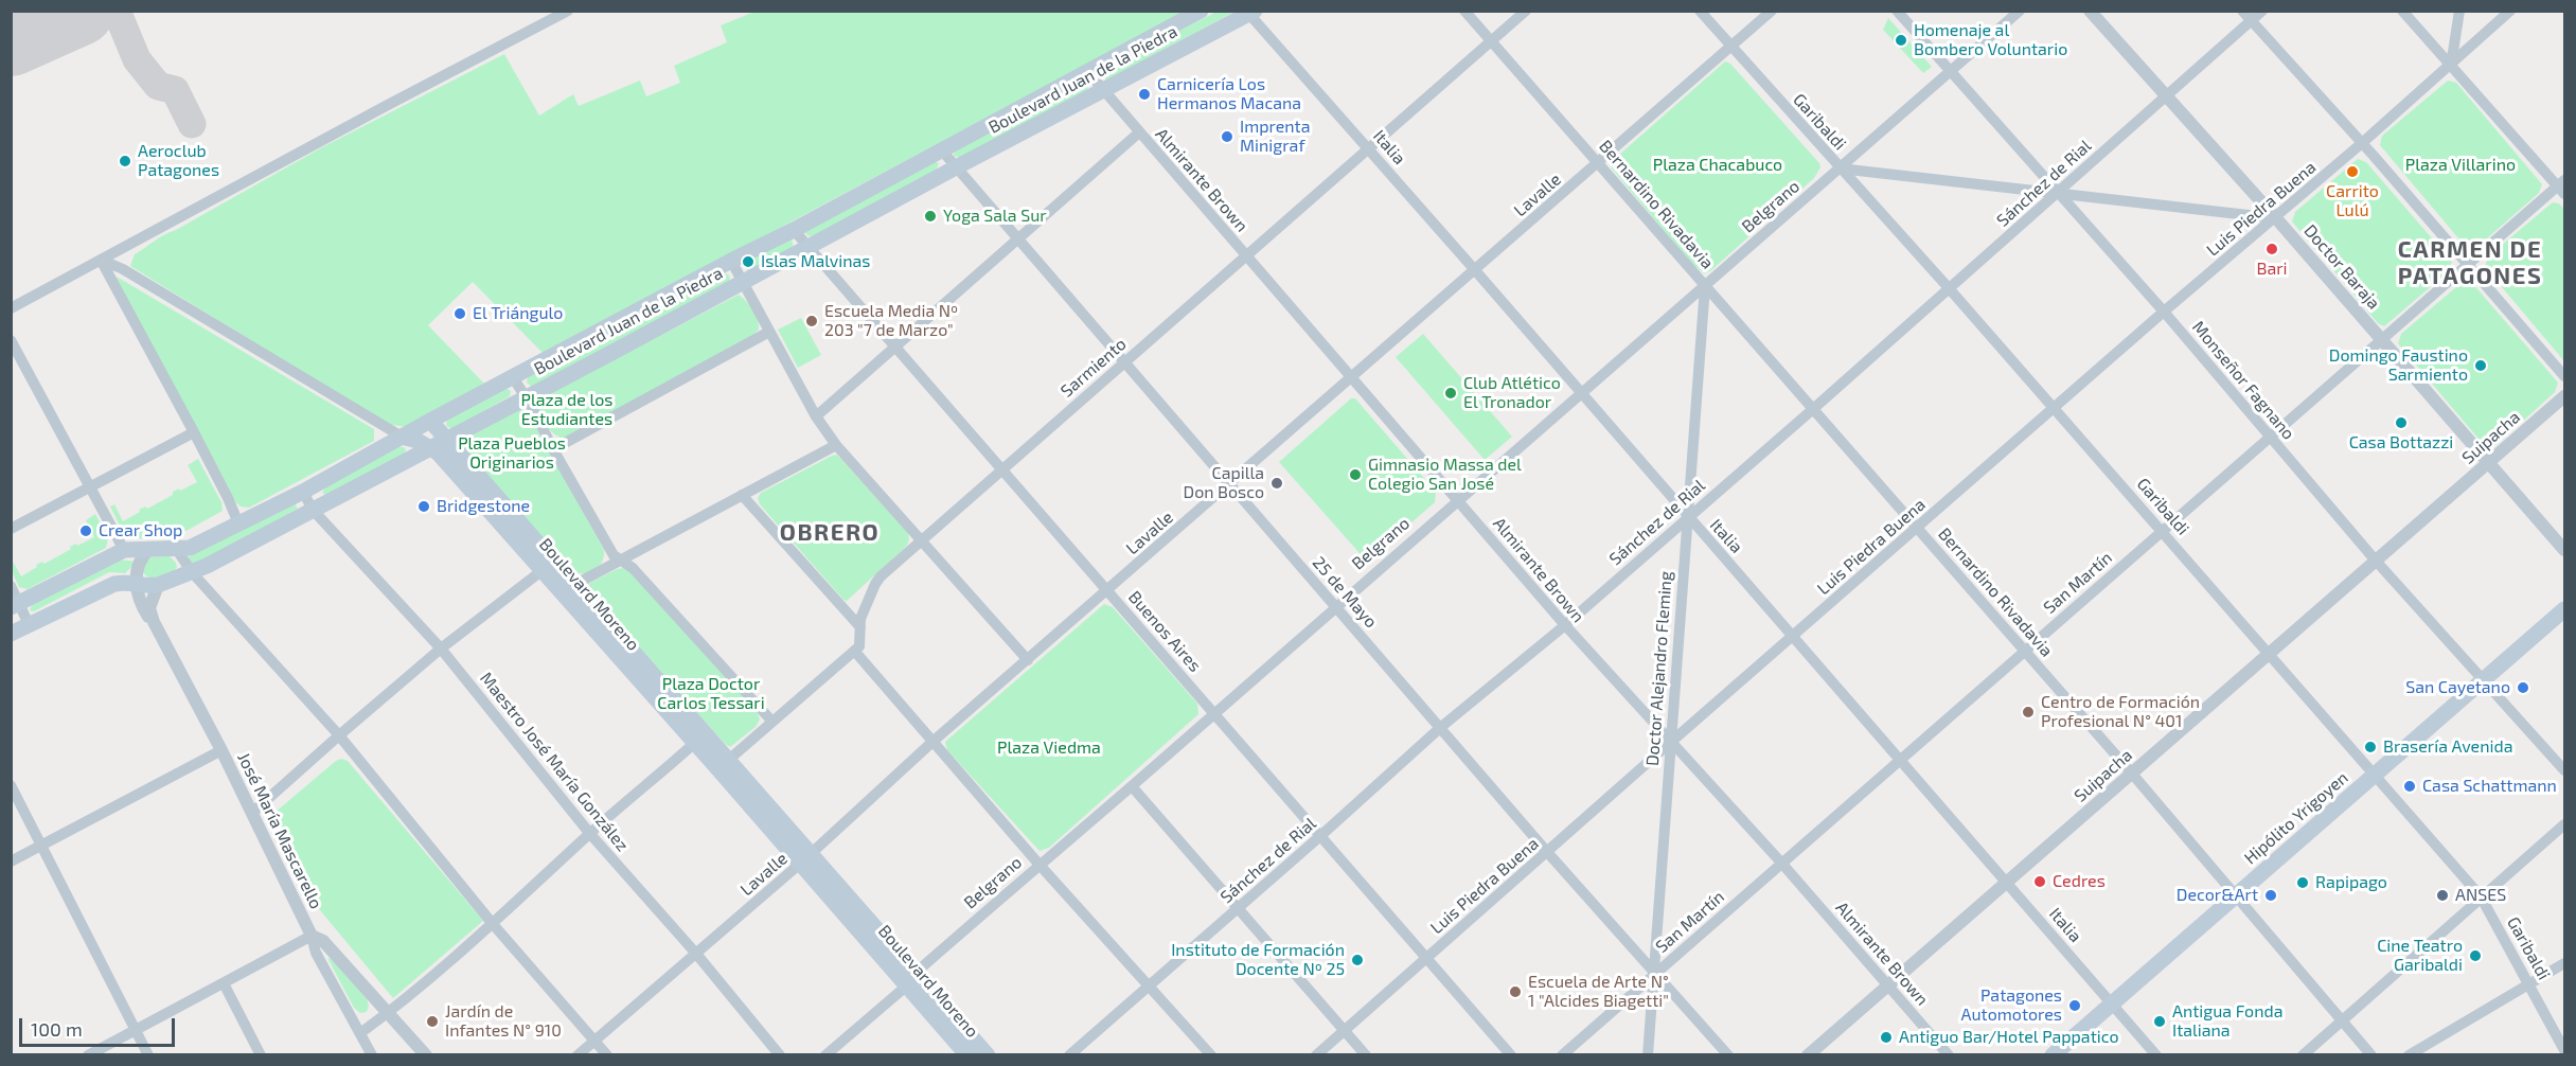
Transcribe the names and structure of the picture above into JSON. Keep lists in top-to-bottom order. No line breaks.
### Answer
{"streets":{"main road":["Boulevard Juan de la Piedra","Boulevard Moreno","Hipólito Yrigoyen"],"street":["Garibaldi","Italia","Almirante Brown","Sánchez de Rial","Lavalle","Bernardino Rivadavia","Belgrano","Luis Piedra Buena","Doctor Baraja","Sarmiento","Monseñor Fagnano","Suipacha","San Martín","25 de Mayo","Buenos Aires","Doctor Alejandro Fleming","Maestro José María González","José María Mascarello"]},"crossings":[["Boulevard Juan de la Piedra","Italia"],["Boulevard Juan de la Piedra","Almirante Brown"],["Boulevard Juan de la Piedra","25 de Mayo"],["Boulevard Juan de la Piedra","Boulevard Moreno"],["Boulevard Juan de la Piedra","Buenos Aires"],["Boulevard Juan de la Piedra","Maestro José María González"],["Boulevard Juan de la Piedra","José María Mascarello"],["Garibaldi","Sánchez de Rial"],["Garibaldi","Lavalle"],["Garibaldi","Belgrano"],["Garibaldi","Luis Piedra Buena"],["Garibaldi","Suipacha"],["Garibaldi","San Martín"],["Garibaldi","Hipólito Yrigoyen"],["Italia","Sánchez de Rial"],["Italia","Lavalle"],["Italia","Belgrano"],["Italia","Luis Piedra Buena"],["Italia","Sarmiento"],["Italia","Suipacha"],["Italia","San Martín"],["Italia","Doctor Alejandro Fleming"],["Italia","Hipólito Yrigoyen"],["Almirante Brown","Sánchez de Rial"],["Almirante Brown","Lavalle"],["Almirante Brown","Belgrano"],["Almirante Brown","Luis Piedra Buena"],["Almirante Brown","Sarmiento"],["Almirante Brown","Suipacha"],["Almirante Brown","San Martín"],["Almirante Brown","Doctor Alejandro Fleming"],["Sánchez de Rial","Bernardino Rivadavia"],["Sánchez de Rial","Doctor Baraja"],["Sánchez de Rial","Monseñor Fagnano"],["Sánchez de Rial","25 de Mayo"],["Sánchez de Rial","Buenos Aires"],["Sánchez de Rial","Doctor Alejandro Fleming"],["Lavalle","Bernardino Rivadavia"],["Lavalle","25 de Mayo"],["Lavalle","Boulevard Moreno"],["Lavalle","Buenos Aires"],["Lavalle","Maestro José María González"],["Bernardino Rivadavia","Belgrano"],["Bernardino Rivadavia","Luis Piedra Buena"],["Bernardino Rivadavia","Sarmiento"],["Bernardino Rivadavia","Suipacha"],["Bernardino Rivadavia","San Martín"],["Bernardino Rivadavia","Doctor Alejandro Fleming"],["Bernardino Rivadavia","Hipólito Yrigoyen"],["Belgrano","Monseñor Fagnano"],["Belgrano","25 de Mayo"],["Belgrano","Boulevard Moreno"],["Belgrano","Buenos Aires"],["Belgrano","Doctor Alejandro Fleming"],["Luis Piedra Buena","Doctor Baraja"],["Luis Piedra Buena","Monseñor Fagnano"],["Luis Piedra Buena","25 de Mayo"],["Luis Piedra Buena","Buenos Aires"],["Luis Piedra Buena","Doctor Alejandro Fleming"],["Doctor Baraja","Suipacha"],["Doctor Baraja","San Martín"],["Sarmiento","25 de Mayo"],["Sarmiento","Buenos Aires"],["Monseñor Fagnano","Suipacha"],["Monseñor Fagnano","San Martín"],["Monseñor Fagnano","Hipólito Yrigoyen"],["San Martín","25 de Mayo"],["San Martín","Doctor Alejandro Fleming"],["25 de Mayo","Doctor Alejandro Fleming"]],"districts":["CARMEN DE PATAGONES","OBRERO"],"parks":["Plaza Chacabuco","Plaza Villarino","Plaza de los Estudiantes","Plaza Pueblos Originarios","Plaza Doctor Carlos Tessari","Plaza Viedma"],"places":["Homenaje al Bombero Voluntario","Carnicería Los Hermanos Macana","Imprenta Minigraf","Aeroclub Patagones","Carrito Lulú","Yoga Sala Sur","Bari","Islas Malvinas","El Triángulo","Escuela Media Nº 203 \"7 de Marzo\"","Domingo Faustino Sarmiento","Club Atlético El Tronador","Casa Bottazzi","Gimnasio Massa del Colegio San José","Capilla Don Bosco","Bridgestone","Crear Shop","San Cayetano","Centro de Formación Profesional N° 401","Brasería Avenida","Casa Schattmann","Cedres","Rapipago","Decor&Art","ANSES","Cine Teatro Garibaldi","Instituto de Formación Docente Nº 25","Escuela de Arte N° 1 \"Alcides Biagetti\"","Patagones Automotores","Jardín de Infantes N° 910","Antigua Fonda Italiana","Antiguo Bar/Hotel Pappatico"],"scale_bar":"100 m"}
